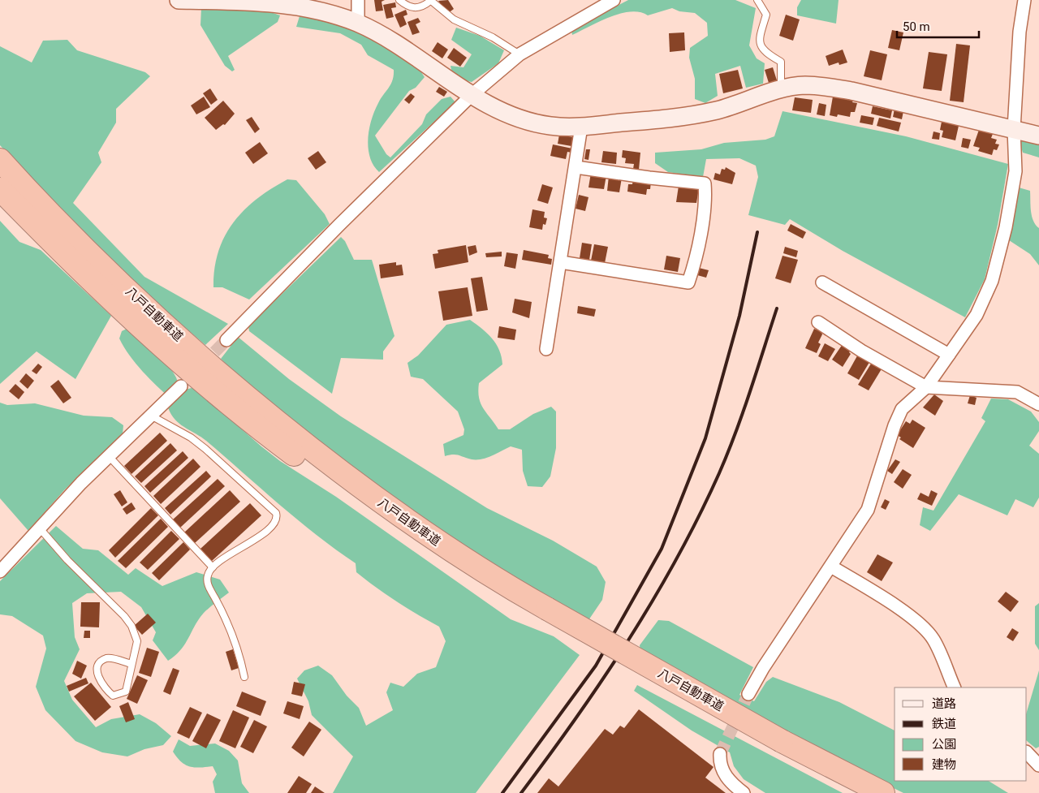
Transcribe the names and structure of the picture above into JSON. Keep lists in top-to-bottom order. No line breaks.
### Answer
{"streets":{"highway":["八戸自動車道"]},"legend":["道路","鉄道","公園","建物"],"scale_bar":"50 m"}
